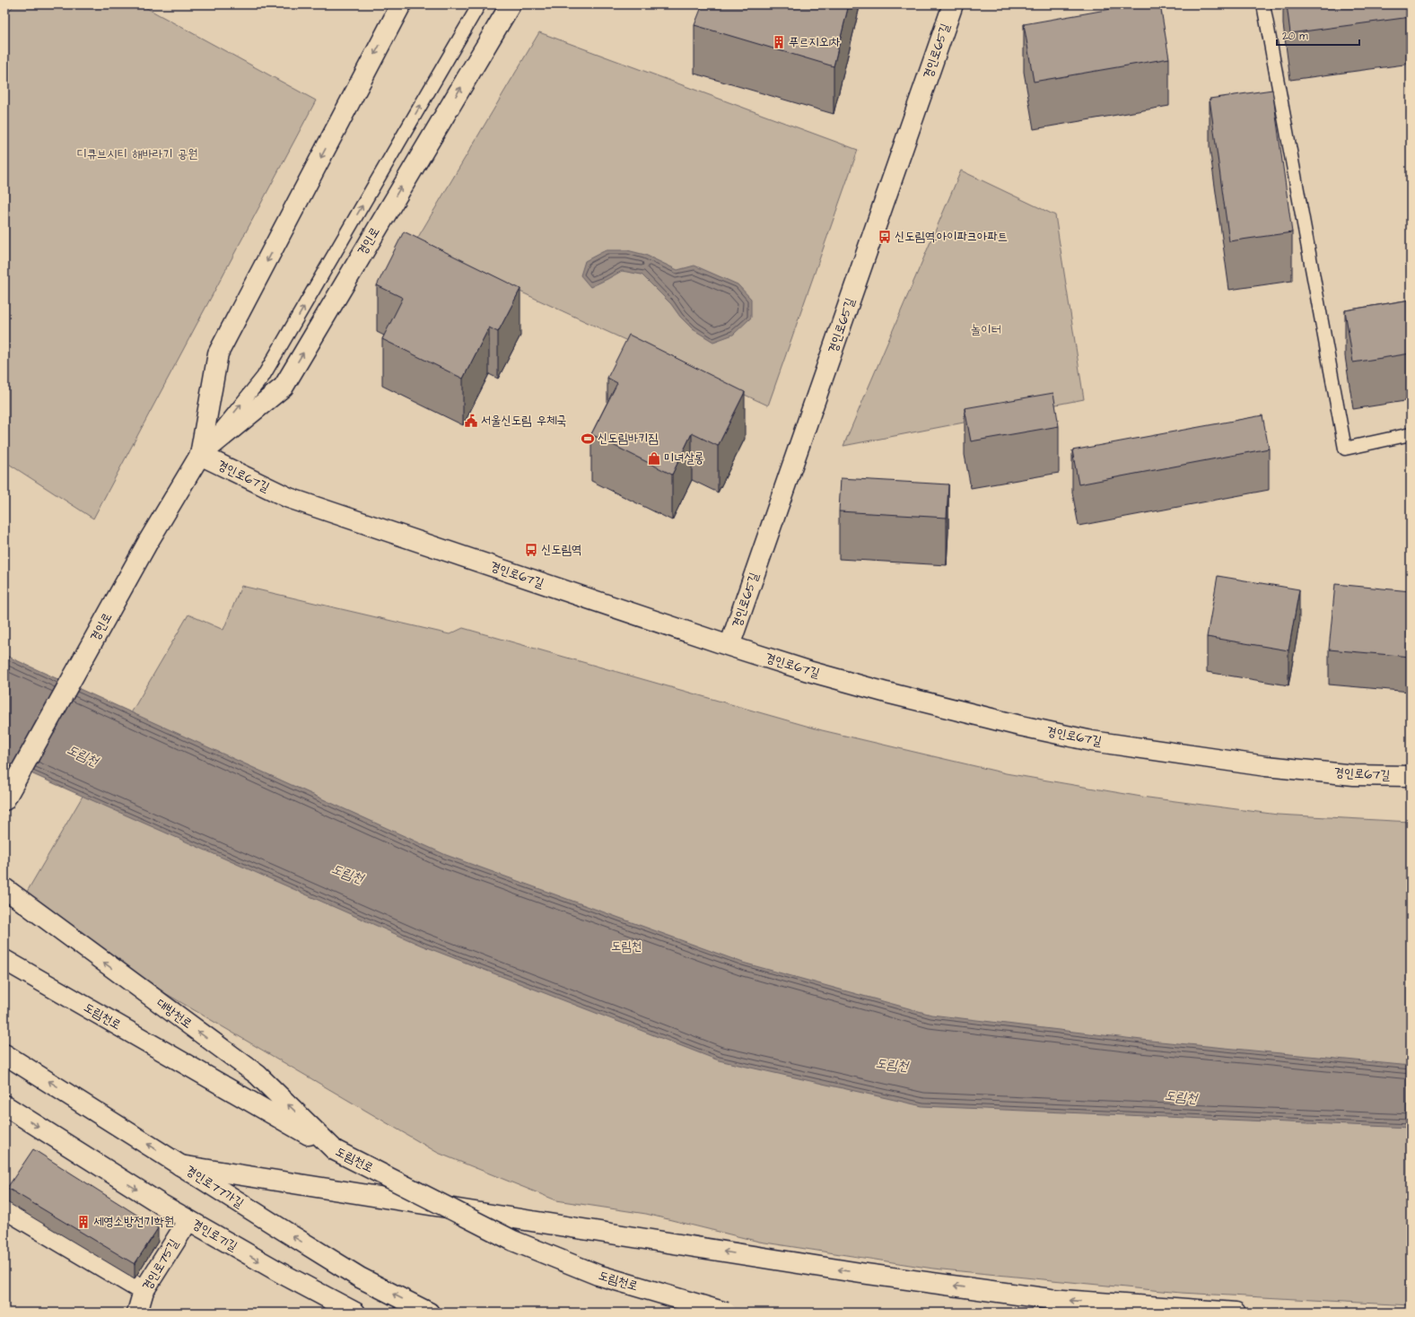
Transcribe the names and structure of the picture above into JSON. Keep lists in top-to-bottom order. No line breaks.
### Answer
{"streets":{"main road":["경인로65길","경인로","경인로67길","대방천로","도림천로","경인로77가길","경인로71길","경인로75길"]},"crossings":[["경인로65길","경인로67길"],["경인로","경인로67길"],["대방천로","도림천로"],["경인로71길","경인로75길"]],"one_way":["대방천로"],"water":["도림천"],"parks":["디큐브시티 해바라기 공원","놀이터","도림천"],"places":{"building":["푸르지오1차","세영소방전기학원"],"bus stop":["신도림역.아이파크아파트","신도림역"],"public building":["서울신도림 우체국"],"sports":["신도림바키짐"],"shop":["미녀살롱"]},"scale_bar":"20 m"}
